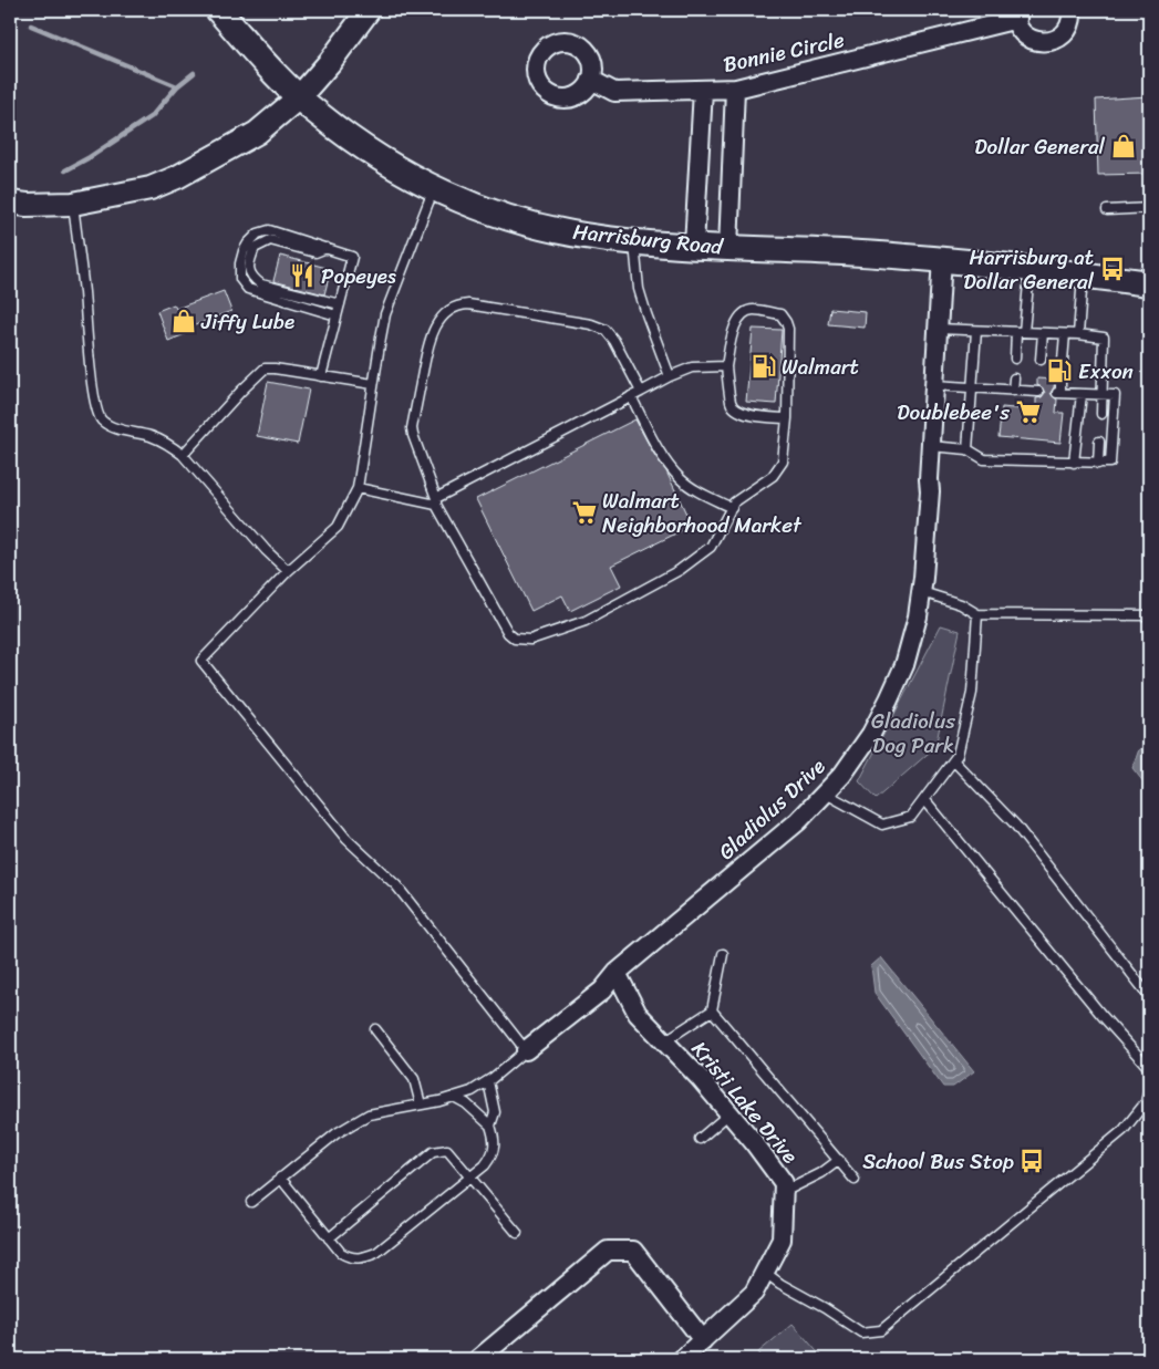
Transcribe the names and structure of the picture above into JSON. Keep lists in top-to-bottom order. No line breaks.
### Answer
{"streets":{"main road":["Harrisburg Road"],"street":["Bonnie Circle","Gladiolus Drive","Kristi Lake Drive"]},"crossings":[["Harrisburg Road","Gladiolus Drive"],["Gladiolus Drive","Kristi Lake Drive"]],"parks":["Gladiolus Dog Park"],"places":{"shop":["Dollar General","Jiffy Lube"],"bus stop":["Harrisburg at Dollar General","School Bus Stop"],"restaurant":["Popeyes"],"fuel station":["Walmart","Exxon"],"supermarket":["Doublebee's","Walmart Neighborhood Market"]}}
